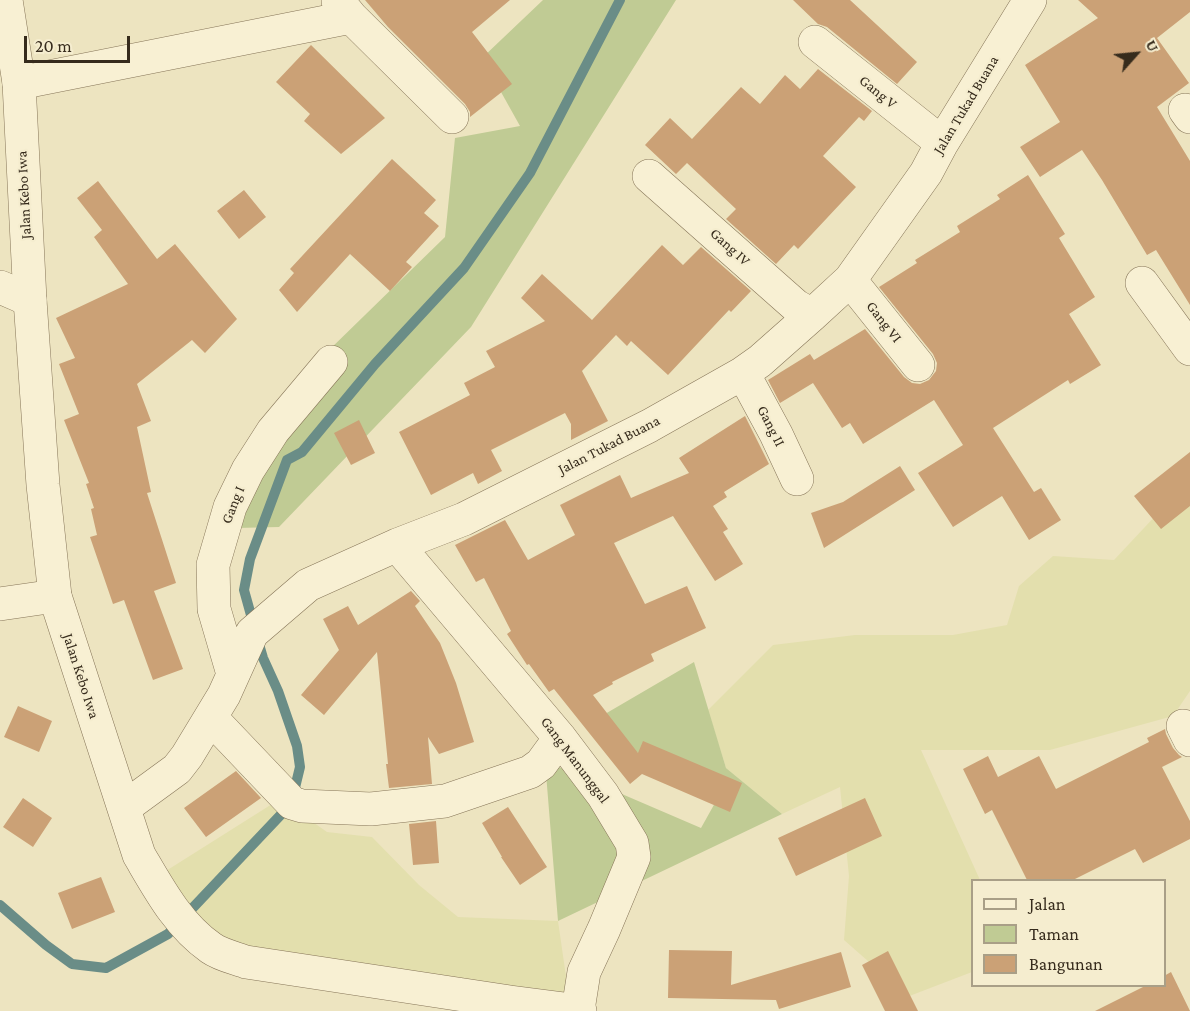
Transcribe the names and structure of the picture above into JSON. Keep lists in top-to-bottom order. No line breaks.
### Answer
{"streets":{"street":["Gang V","Jalan Tukad Buana","Jalan Kebo Iwa","Gang IV","Gang VI","Gang II","Gang I","Gang Manunggal"]},"crossings":[["Gang V","Jalan Tukad Buana"],["Jalan Tukad Buana","Jalan Kebo Iwa"],["Jalan Tukad Buana","Gang IV"],["Jalan Tukad Buana","Gang VI"],["Jalan Tukad Buana","Gang II"],["Jalan Tukad Buana","Gang I"],["Jalan Tukad Buana","Gang Manunggal"],["Jalan Kebo Iwa","Gang Manunggal"]],"legend":["Jalan","Taman","Bangunan"],"scale_bar":"20 m","north":"top right"}
